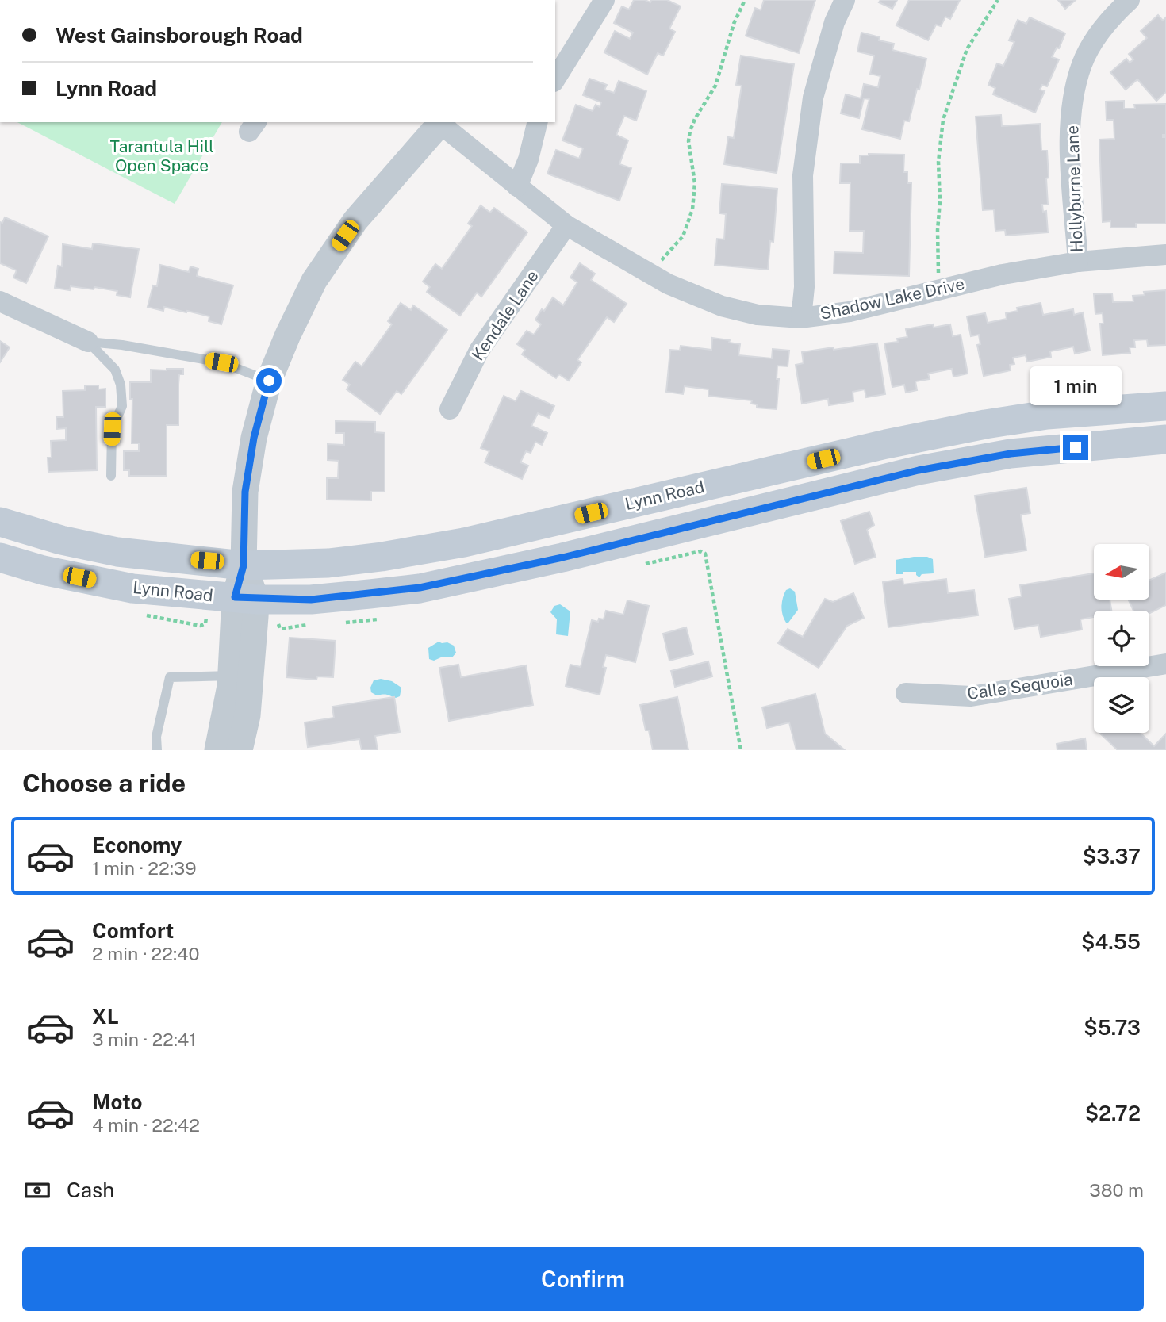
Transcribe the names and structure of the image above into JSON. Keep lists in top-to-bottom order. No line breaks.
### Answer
{"streets":{"main road":["Lynn Road"],"street":["Hollyburne Lane","Shadow Lake Drive","Kendale Lane","Calle Sequoia"]},"crossings":[["Hollyburne Lane","Shadow Lake Drive"],["Shadow Lake Drive","Kendale Lane"]],"parks":["Tarantula Hill Open Space"],"north":"left","page":{"banner":["West Gainsborough Road","Lynn Road"],"bubble":"1 min","heading":"Choose a ride","list":[{"name":"Economy","note":"1 min · 22:39","value":"$3.37"},{"name":"Comfort","note":"2 min · 22:40","value":"$4.55"},{"name":"XL","note":"3 min · 22:41","value":"$5.73"},{"name":"Moto","note":"4 min · 22:42","value":"$2.72"}],"pay":["Cash","380 m"],"buttons":"Confirm"}}
